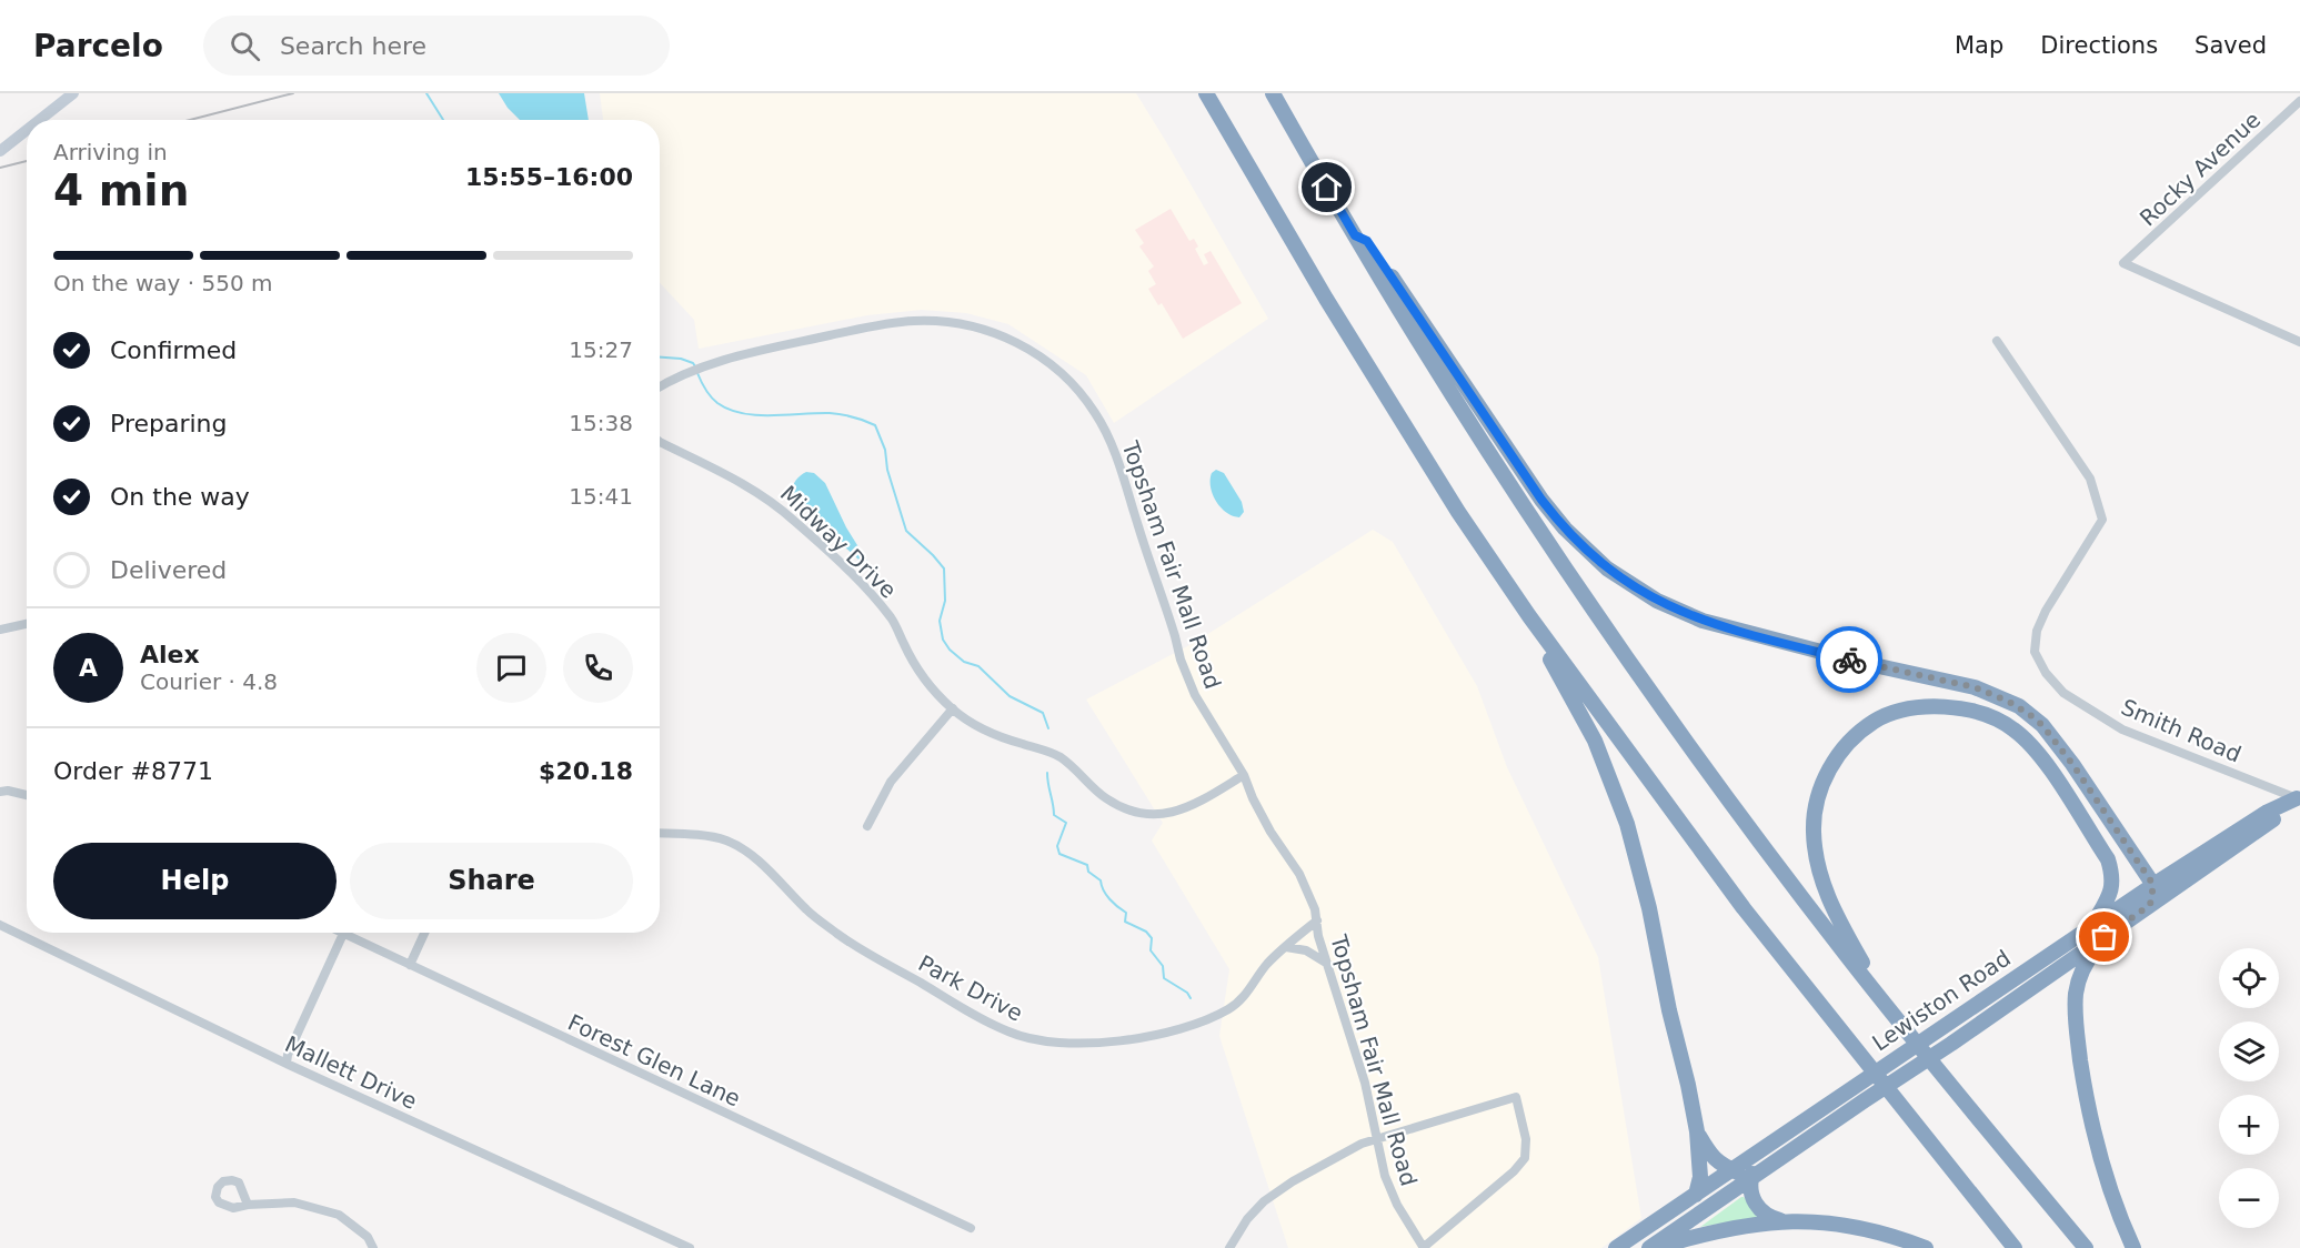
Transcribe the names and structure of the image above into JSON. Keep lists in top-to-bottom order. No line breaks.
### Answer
{"streets":{"highway":["Lewiston Road"],"street":["Rocky Avenue","Midway Drive","Topsham Fair Mall Road","Smith Road","Park Drive","Forest Glen Lane","Mallett Drive"]},"crossings":[["Midway Drive","Topsham Fair Mall Road"],["Topsham Fair Mall Road","Park Drive"],["Smith Road","Lewiston Road"]],"page":{"header":"Parcelo","search":"Search here","nav":["Map","Directions","Saved"],"heading":["4 min","Arriving in","15:55–16:00"],"panel":["Alex","Courier · 4.8","Order #8771","$20.18"],"bar":"On the way · 550 m","list":[["Confirmed","15:27"],["Preparing","15:38"],["On the way","15:41"],"Delivered"],"round":"A","buttons":["Help","Share"],"map_buttons":["+","−"]}}
